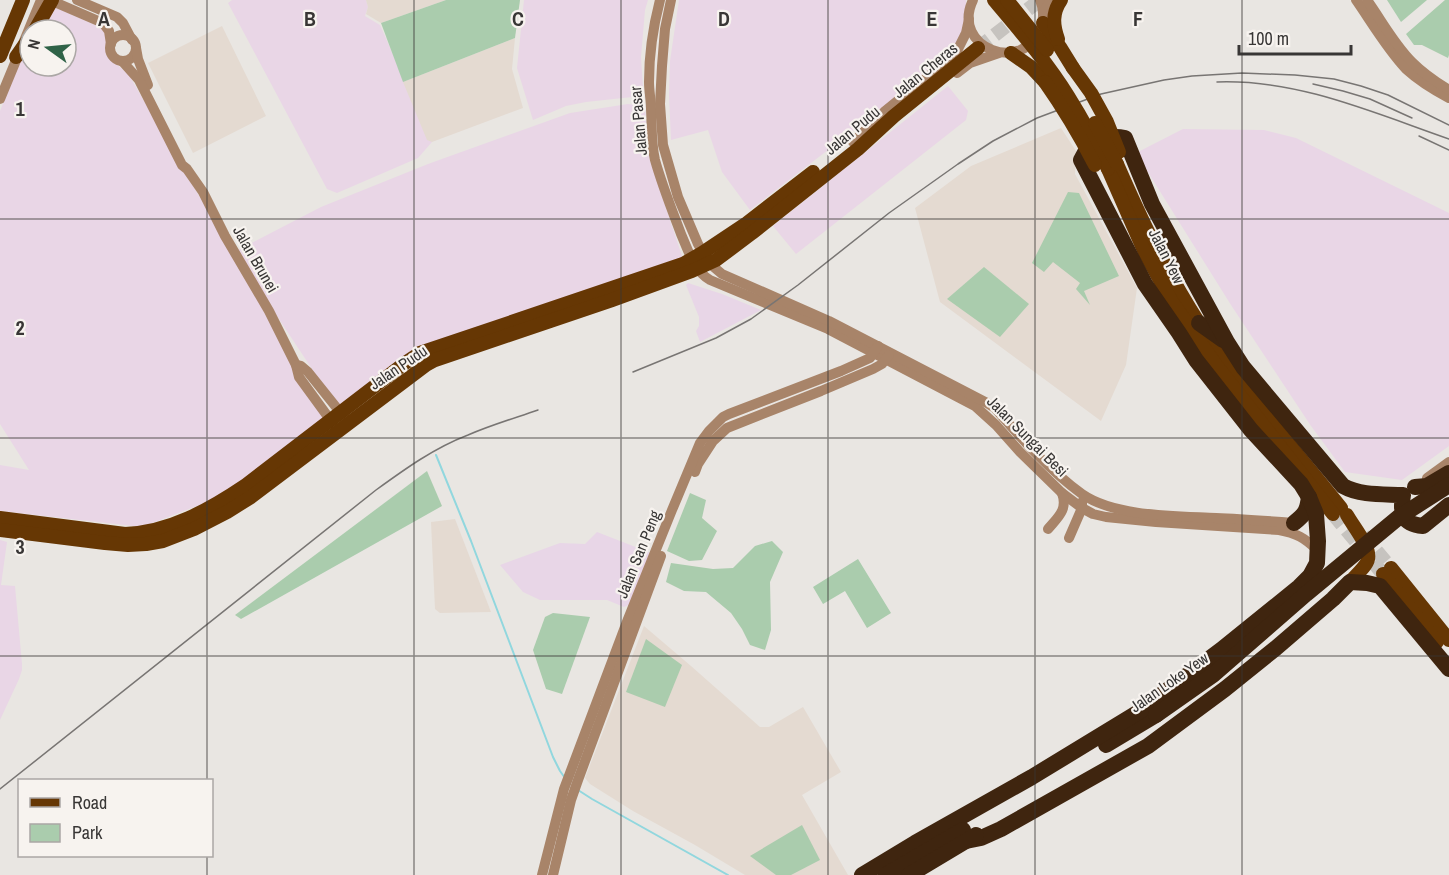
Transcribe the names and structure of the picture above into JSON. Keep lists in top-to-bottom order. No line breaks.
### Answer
{"streets":{"highway":["Jalan Loke Yew"],"main road":["Jalan Cheras","Jalan Pudu","Jalan Yew"],"street":["Jalan Pasar","Jalan Brunei","Jalan Sungai Besi","Jalan San Peng"]},"crossings":[["Jalan Cheras","Jalan Pudu"],["Jalan Pasar","Jalan Pudu"],["Jalan Pasar","Jalan Sungai Besi"],["Jalan Pudu","Jalan Brunei"],["Jalan Pudu","Jalan Sungai Besi"],["Jalan Sungai Besi","Jalan San Peng"]],"legend":["Road","Park"],"scale_bar":"100 m","north":"left","grid":{"columns":["A","B","C","D","E","F"],"rows":["1","2","3"]}}
